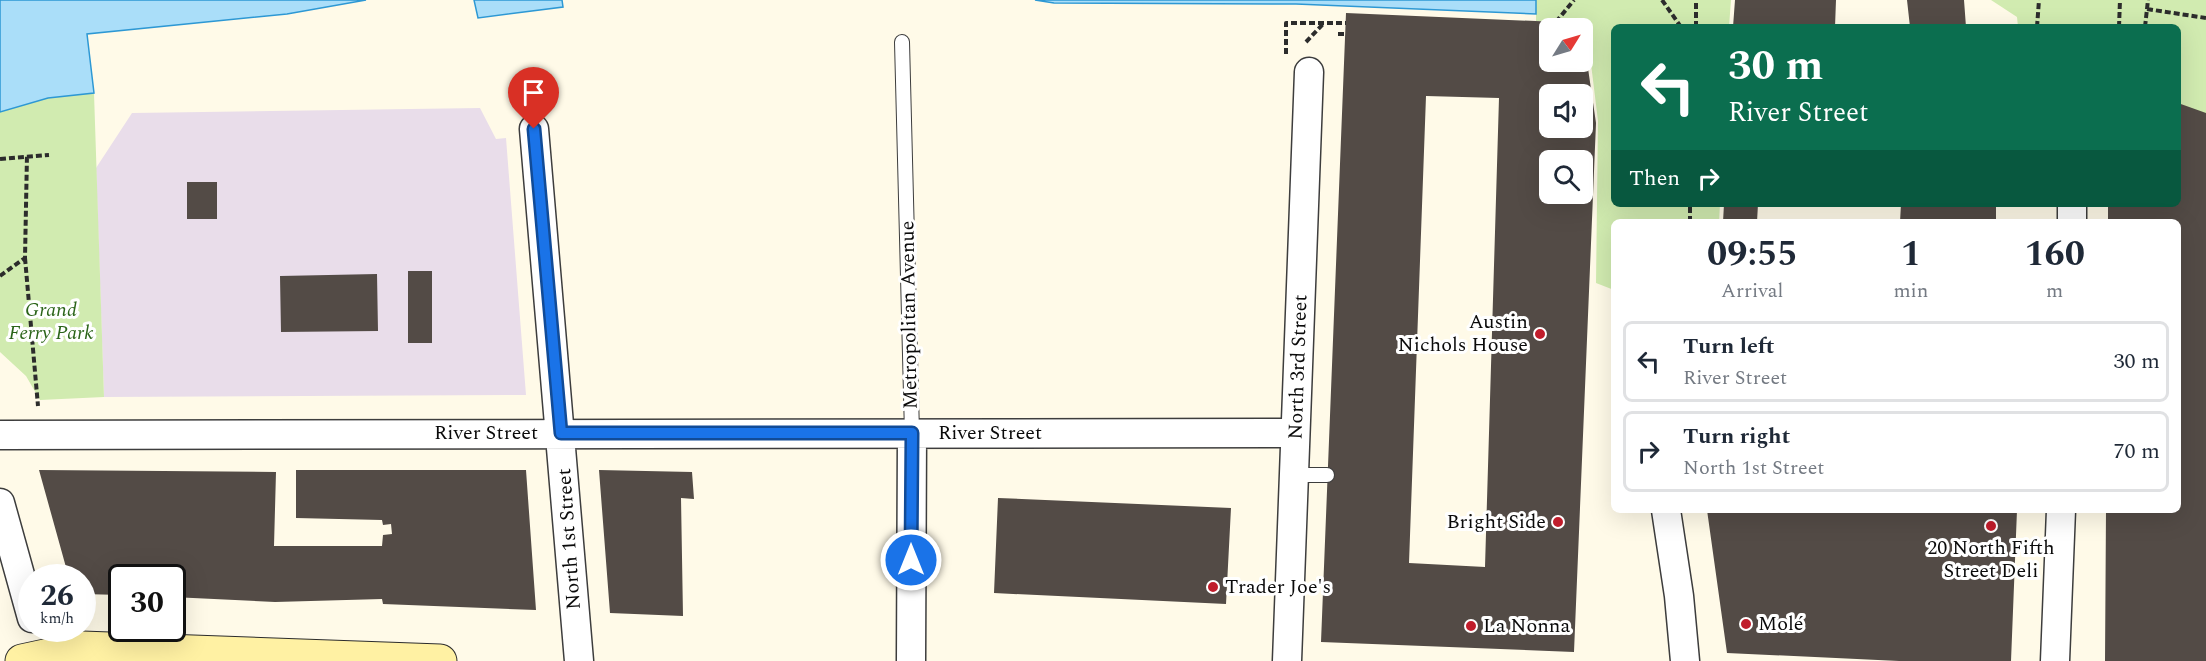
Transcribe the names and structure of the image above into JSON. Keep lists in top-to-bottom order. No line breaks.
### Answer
{"streets":{"street":["Metropolitan Avenue","North 3rd Street","River Street","North 1st Street"]},"crossings":[["Metropolitan Avenue","River Street"],["North 3rd Street","River Street"],["River Street","North 1st Street"]],"parks":["Grand Ferry Park"],"places":["Austin Nichols House","Bright Side","20 North Fifth Street Deli","Trader Joe's","Molé","La Nonna"],"north":"top right","page":{"turn":["30 m","River Street"],"then":"Then","eta":["09:55","Arrival","1","min","160","m"],"list":[{"name":"Turn left","note":"River Street","value":"30 m"},{"name":"Turn right","note":"North 1st Street","value":"70 m"}],"speed":"26 km/h","limit":"30"}}
